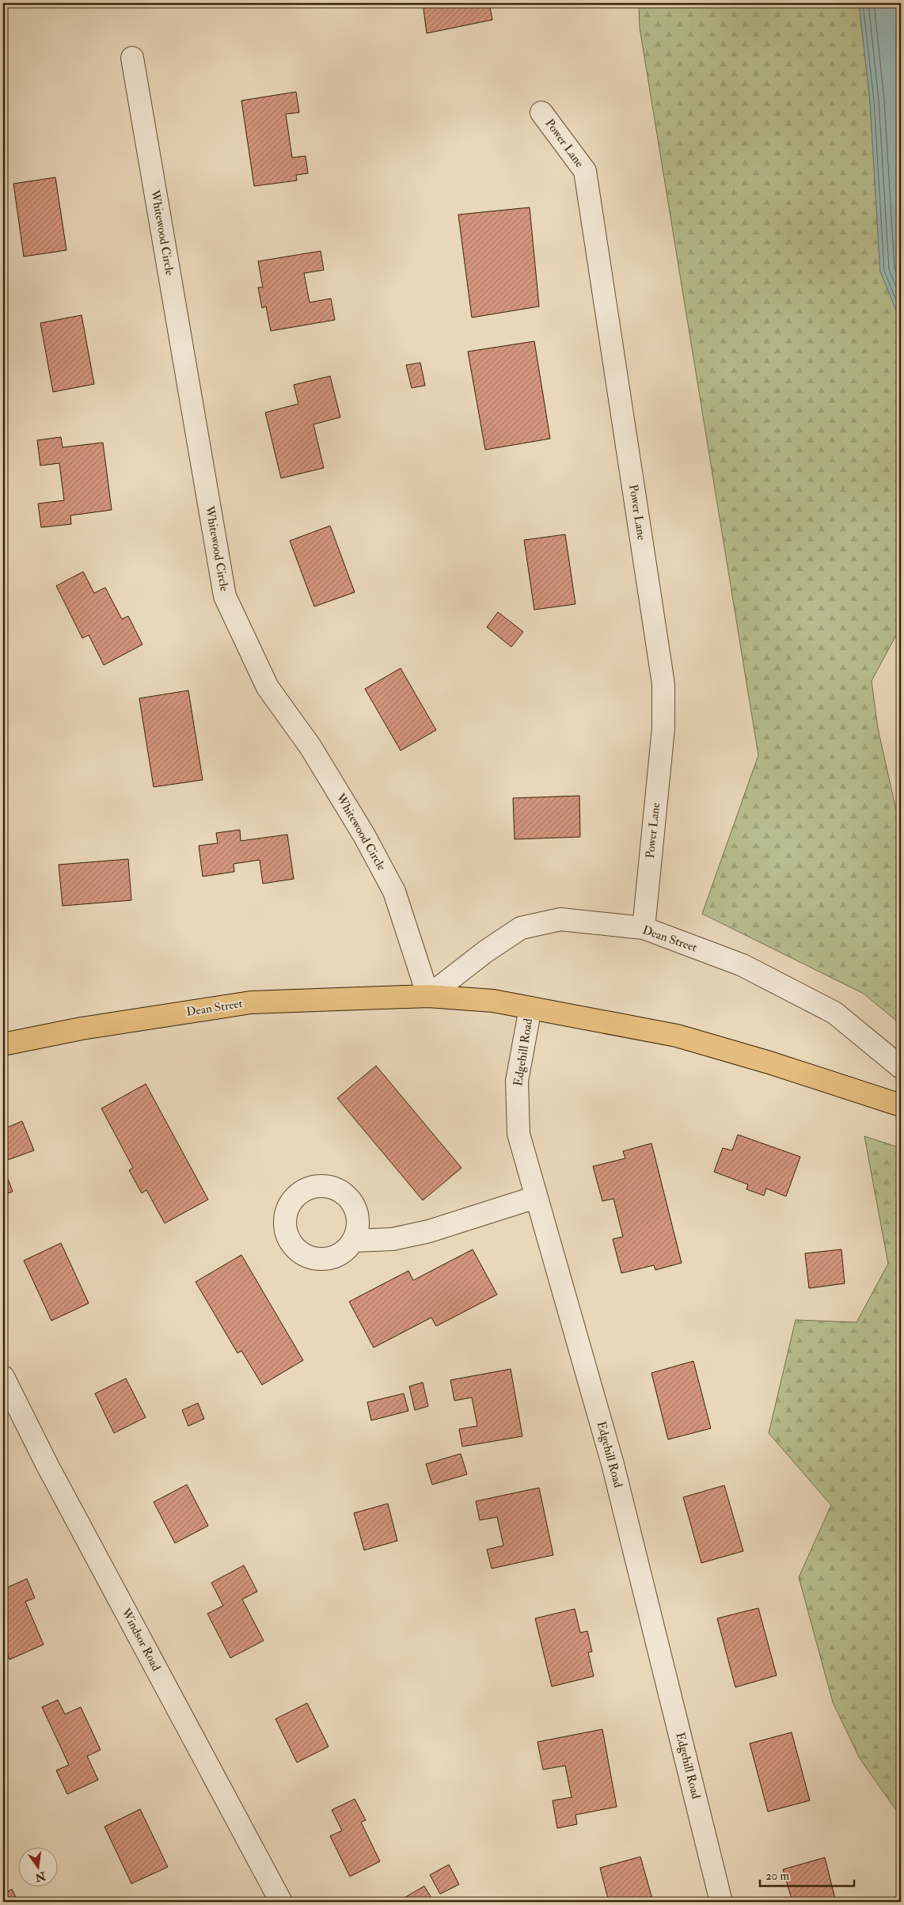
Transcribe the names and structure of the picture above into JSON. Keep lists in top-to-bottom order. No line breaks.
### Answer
{"streets":{"main road":["Dean Street"],"street":["Power Lane","Whitewood Circle","Edgehill Road","Windsor Road"]},"crossings":[["Power Lane","Dean Street"],["Whitewood Circle","Dean Street"],["Dean Street","Edgehill Road"]],"scale_bar":"20 m","north":"bottom"}
